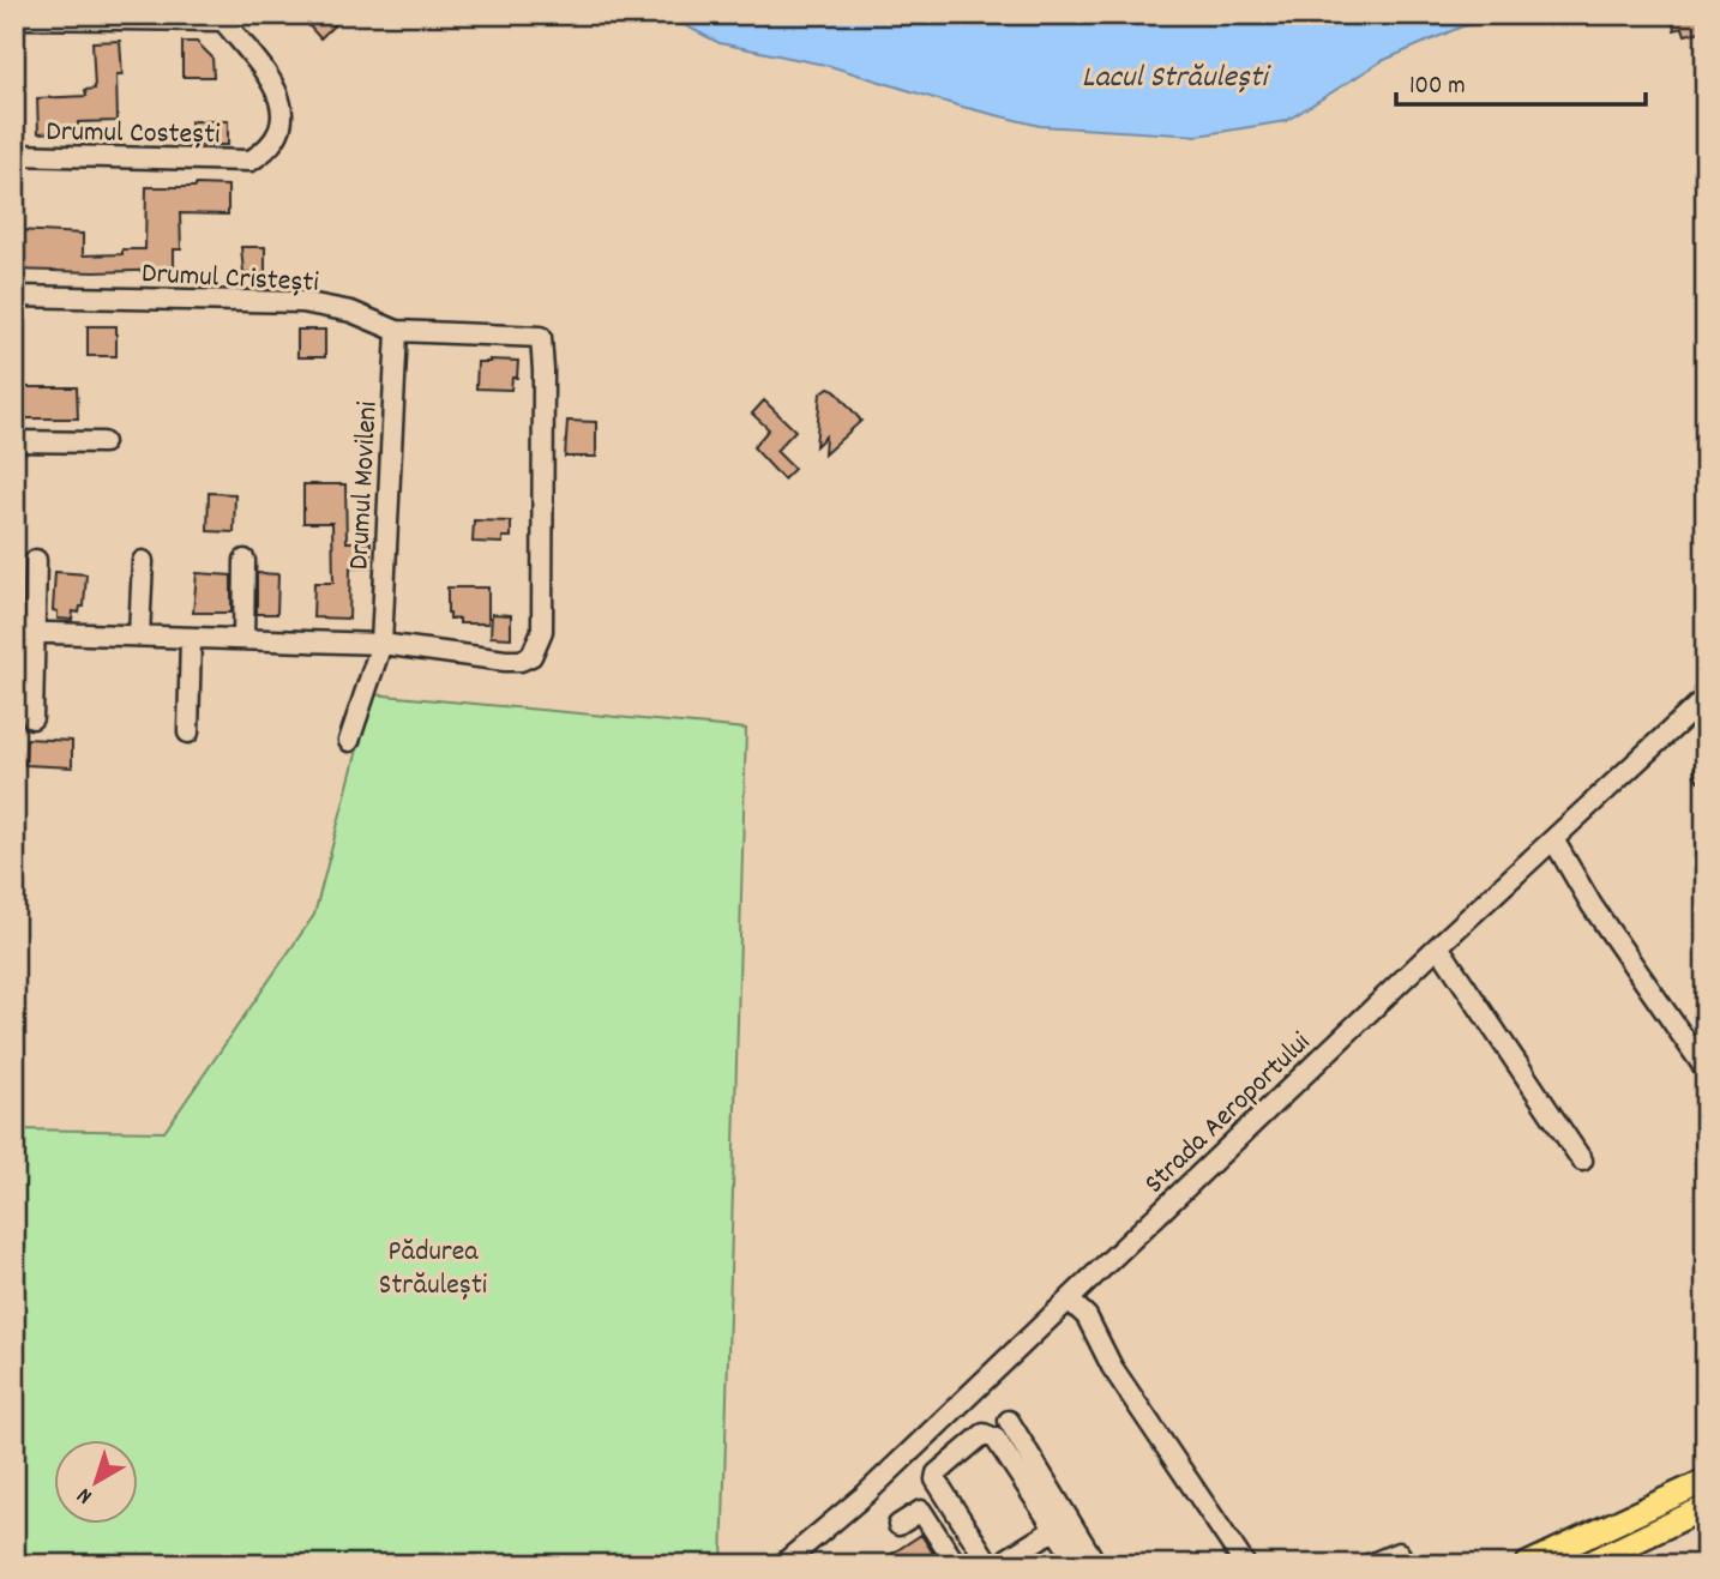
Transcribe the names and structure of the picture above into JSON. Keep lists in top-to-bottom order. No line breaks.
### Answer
{"streets":{"street":["Drumul Costești","Drumul Cristești","Drumul Movileni","Strada Aeroportului"]},"crossings":[["Drumul Cristești","Drumul Movileni"]],"water":["Lacul Străulești"],"parks":["Pădurea Străulești"],"scale_bar":"100 m","north":"bottom left"}
